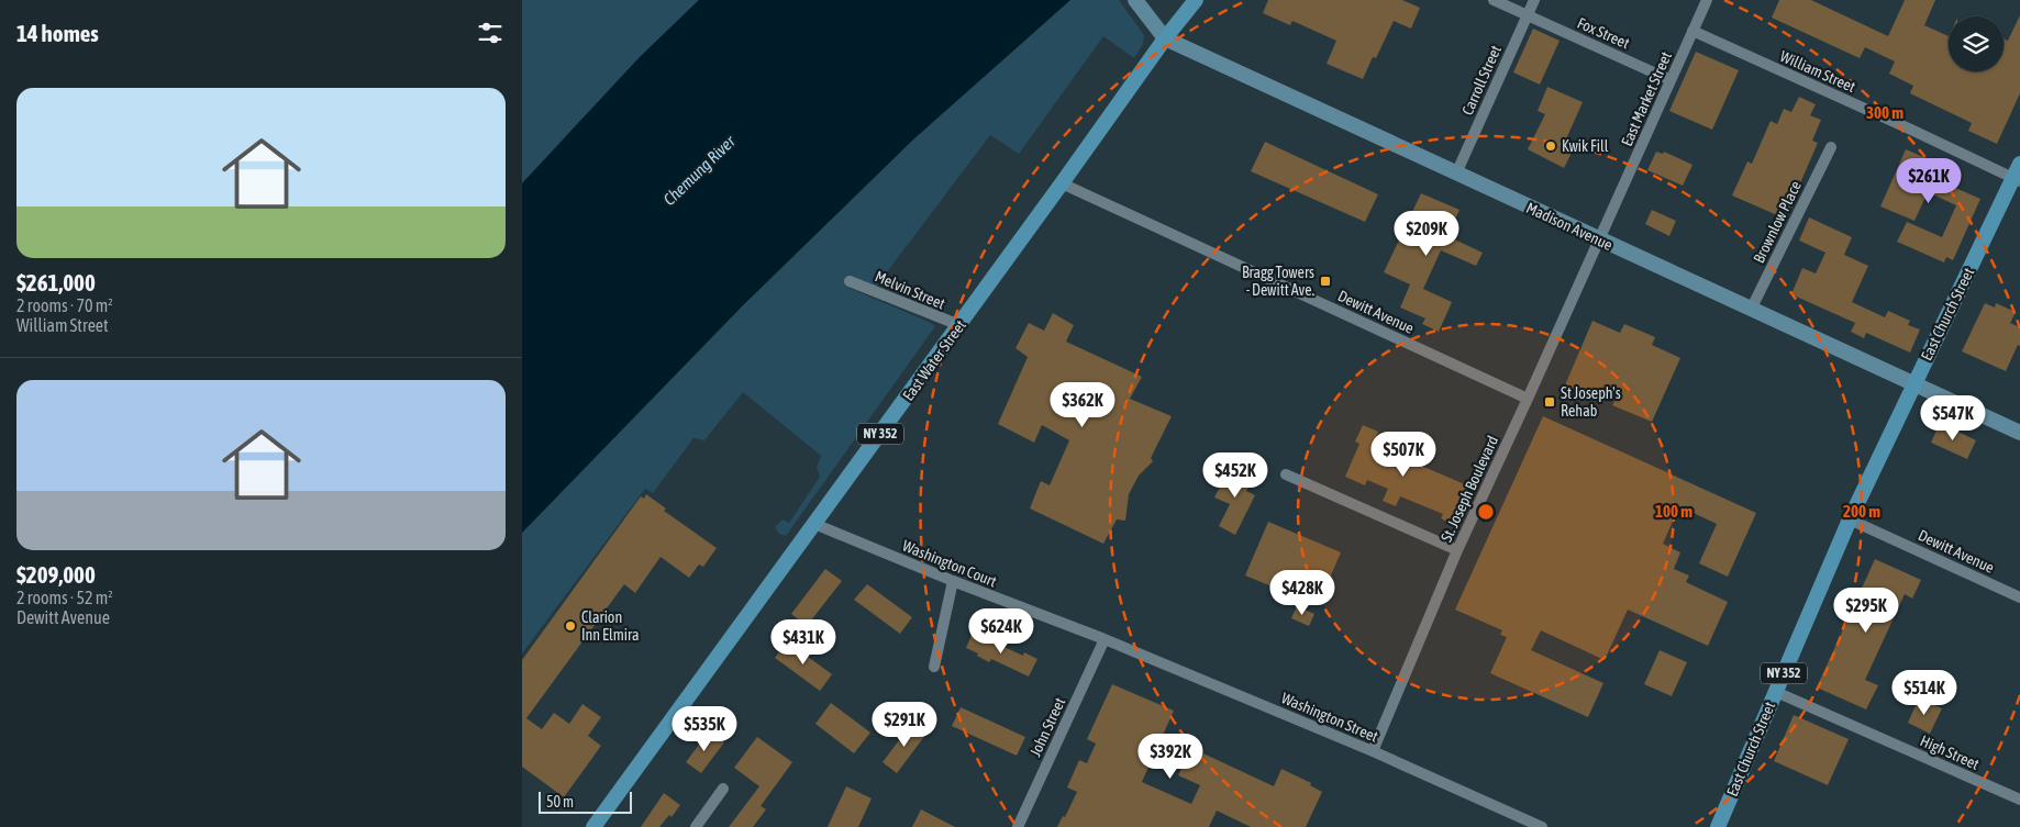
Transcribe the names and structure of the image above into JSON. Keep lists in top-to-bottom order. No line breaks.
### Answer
{"streets":{"main road":["Madison Avenue","East Church Street","East Water Street","NY 352"],"street":["Fox Street","William Street","Carroll Street","East Market Street","Brownlow Place","Melvin Street","Dewitt Avenue","St. Joseph Boulevard","Washington Court","Washington Street","John Street","High Street"]},"crossings":[["Fox Street","Carroll Street"],["Fox Street","East Market Street"],["William Street","East Market Street"],["William Street","East Church Street"],["Carroll Street","Madison Avenue"],["East Market Street","Madison Avenue"],["East Market Street","St. Joseph Boulevard"],["Brownlow Place","Madison Avenue"],["Madison Avenue","East Church Street"],["Madison Avenue","East Water Street"],["Madison Avenue","St. Joseph Boulevard"],["Melvin Street","East Water Street"],["Dewitt Avenue","East Church Street"],["Dewitt Avenue","East Water Street"],["Dewitt Avenue","St. Joseph Boulevard"],["East Church Street","High Street"],["East Water Street","Washington Court"],["St. Joseph Boulevard","Washington Street"],["Washington Court","Washington Street"],["Washington Court","John Street"],["Washington Street","John Street"]],"water":["Chemung River"],"places":{"other":["Kwik Fill","Clarion Inn Elmira"],"transit":["Bragg Towers - Dewitt Ave.","St Joseph's Rehab"]},"scale_bar":"50 m","page":{"heading":"14 homes","list":[{"name":"$261,000","note":"2 rooms · 70 m² · William Street"},{"name":"$209,000","note":"2 rooms · 52 m² · Dewitt Avenue"}],"price":["$261K","$209K","$362K","$547K","$507K","$452K","$428K","$295K","$624K","$431K","$514K","$291K","$535K","$392K"],"scale":"50 m"},"rings":["300 m","100 m","200 m"]}
